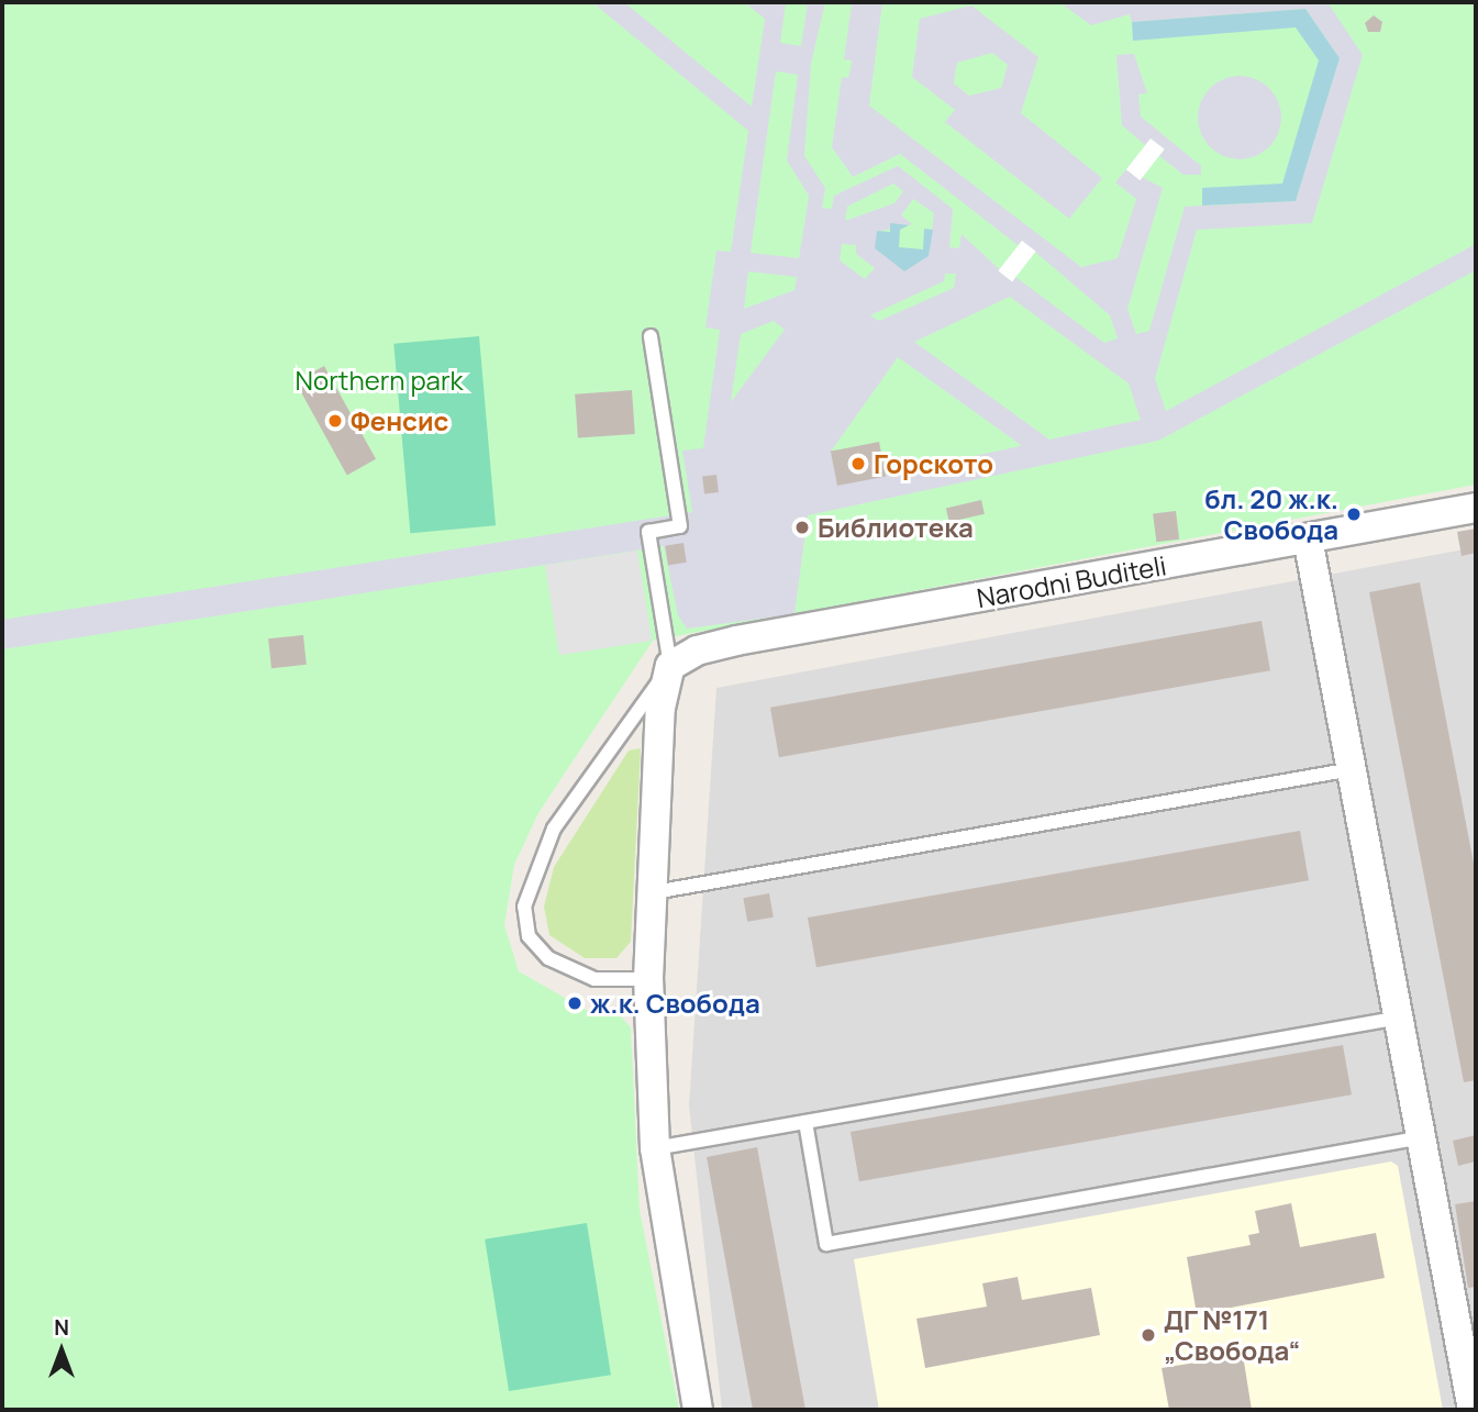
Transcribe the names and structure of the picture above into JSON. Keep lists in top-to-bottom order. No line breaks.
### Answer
{"streets":{"street":["Narodni Buditeli"]},"parks":["Northern park"],"places":["Фенсис","Горското","бл. 20 ж.к. Свобода","Библиотека","ж.к. Свобода","ДГ №171 „Свобода“"],"north":"top"}
